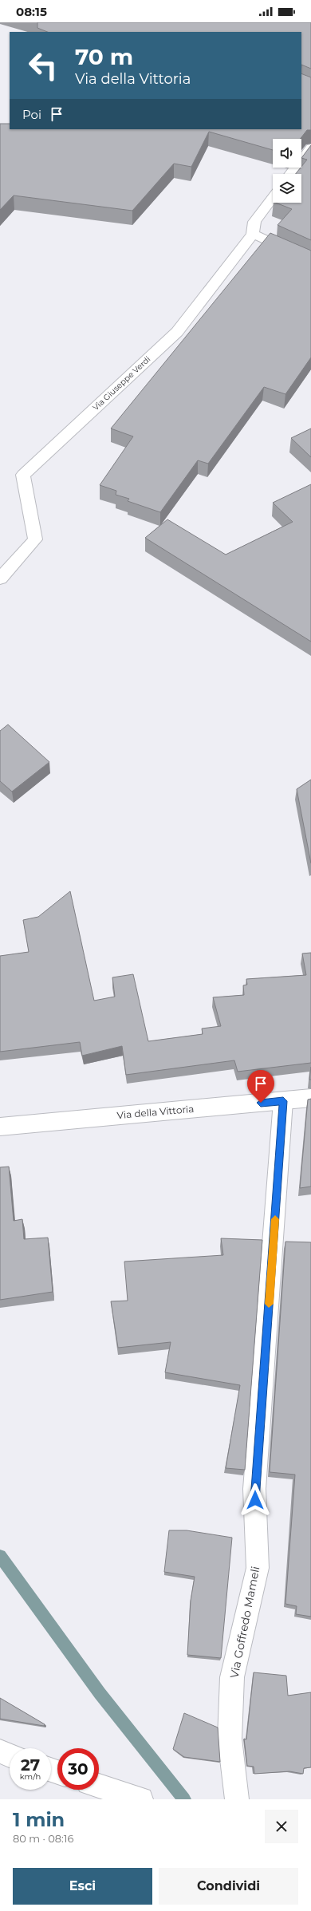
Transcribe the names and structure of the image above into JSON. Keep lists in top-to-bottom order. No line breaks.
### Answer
{"streets":{"street":["Via Giuseppe Verdi","Via della Vittoria","Via Goffredo Mameli"]},"crossings":[["Via della Vittoria","Via Goffredo Mameli"]],"page":{"status":"08:15","turn":["70 m","Via della Vittoria"],"then":"Poi","speed":"27 km/h","limit":"30","heading":["1 min","80 m · 08:16"],"buttons":["Esci","Condividi"]}}
